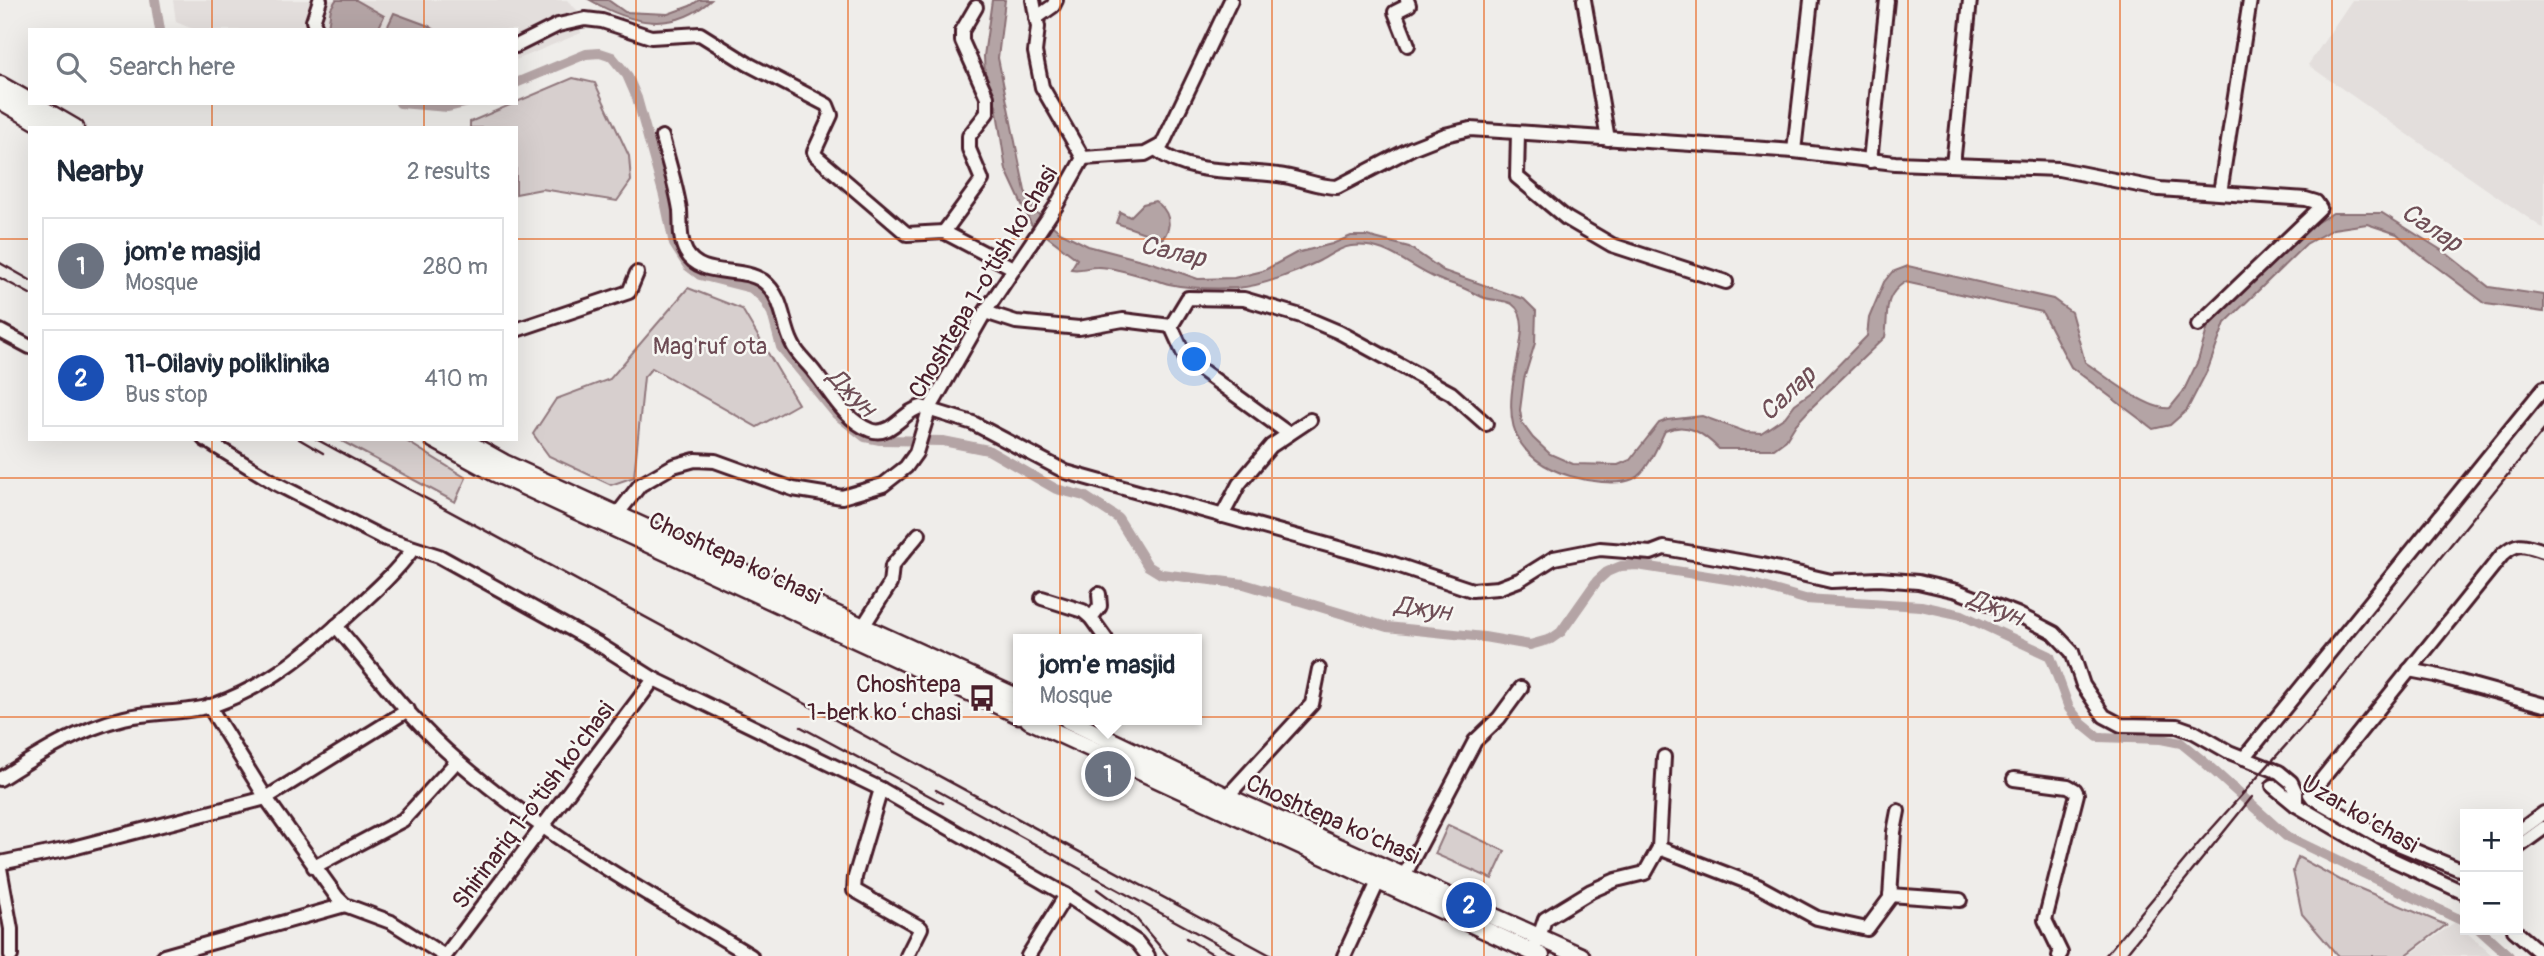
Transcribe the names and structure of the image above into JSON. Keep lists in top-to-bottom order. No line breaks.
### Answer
{"streets":{"main road":["Choshtepa ko'chasi"],"street":["Choshtepa 1-o'tish ko'chasi","Shirinariq 1-o'tish ko'chasi","Uzar ko'chasi"]},"crossings":[["Choshtepa 1-o'tish ko'chasi","Choshtepa ko'chasi"]],"water":["Салар","Джун"],"parks":["Mag'ruf ota"],"places":{"bus stop":["Choshtepa 1-berk koʻchasi"]},"page":{"search":"Search here","heading":["Nearby","2 results"],"list":[{"mark":"1","name":"jom'e masjid","note":"Mosque","value":"280 m"},{"mark":"2","name":"11-Oilaviy poliklinika","note":"Bus stop","value":"410 m"}],"popup":["jom'e masjid","Mosque"],"pins":["1","2"],"map_buttons":["+","−"]}}
